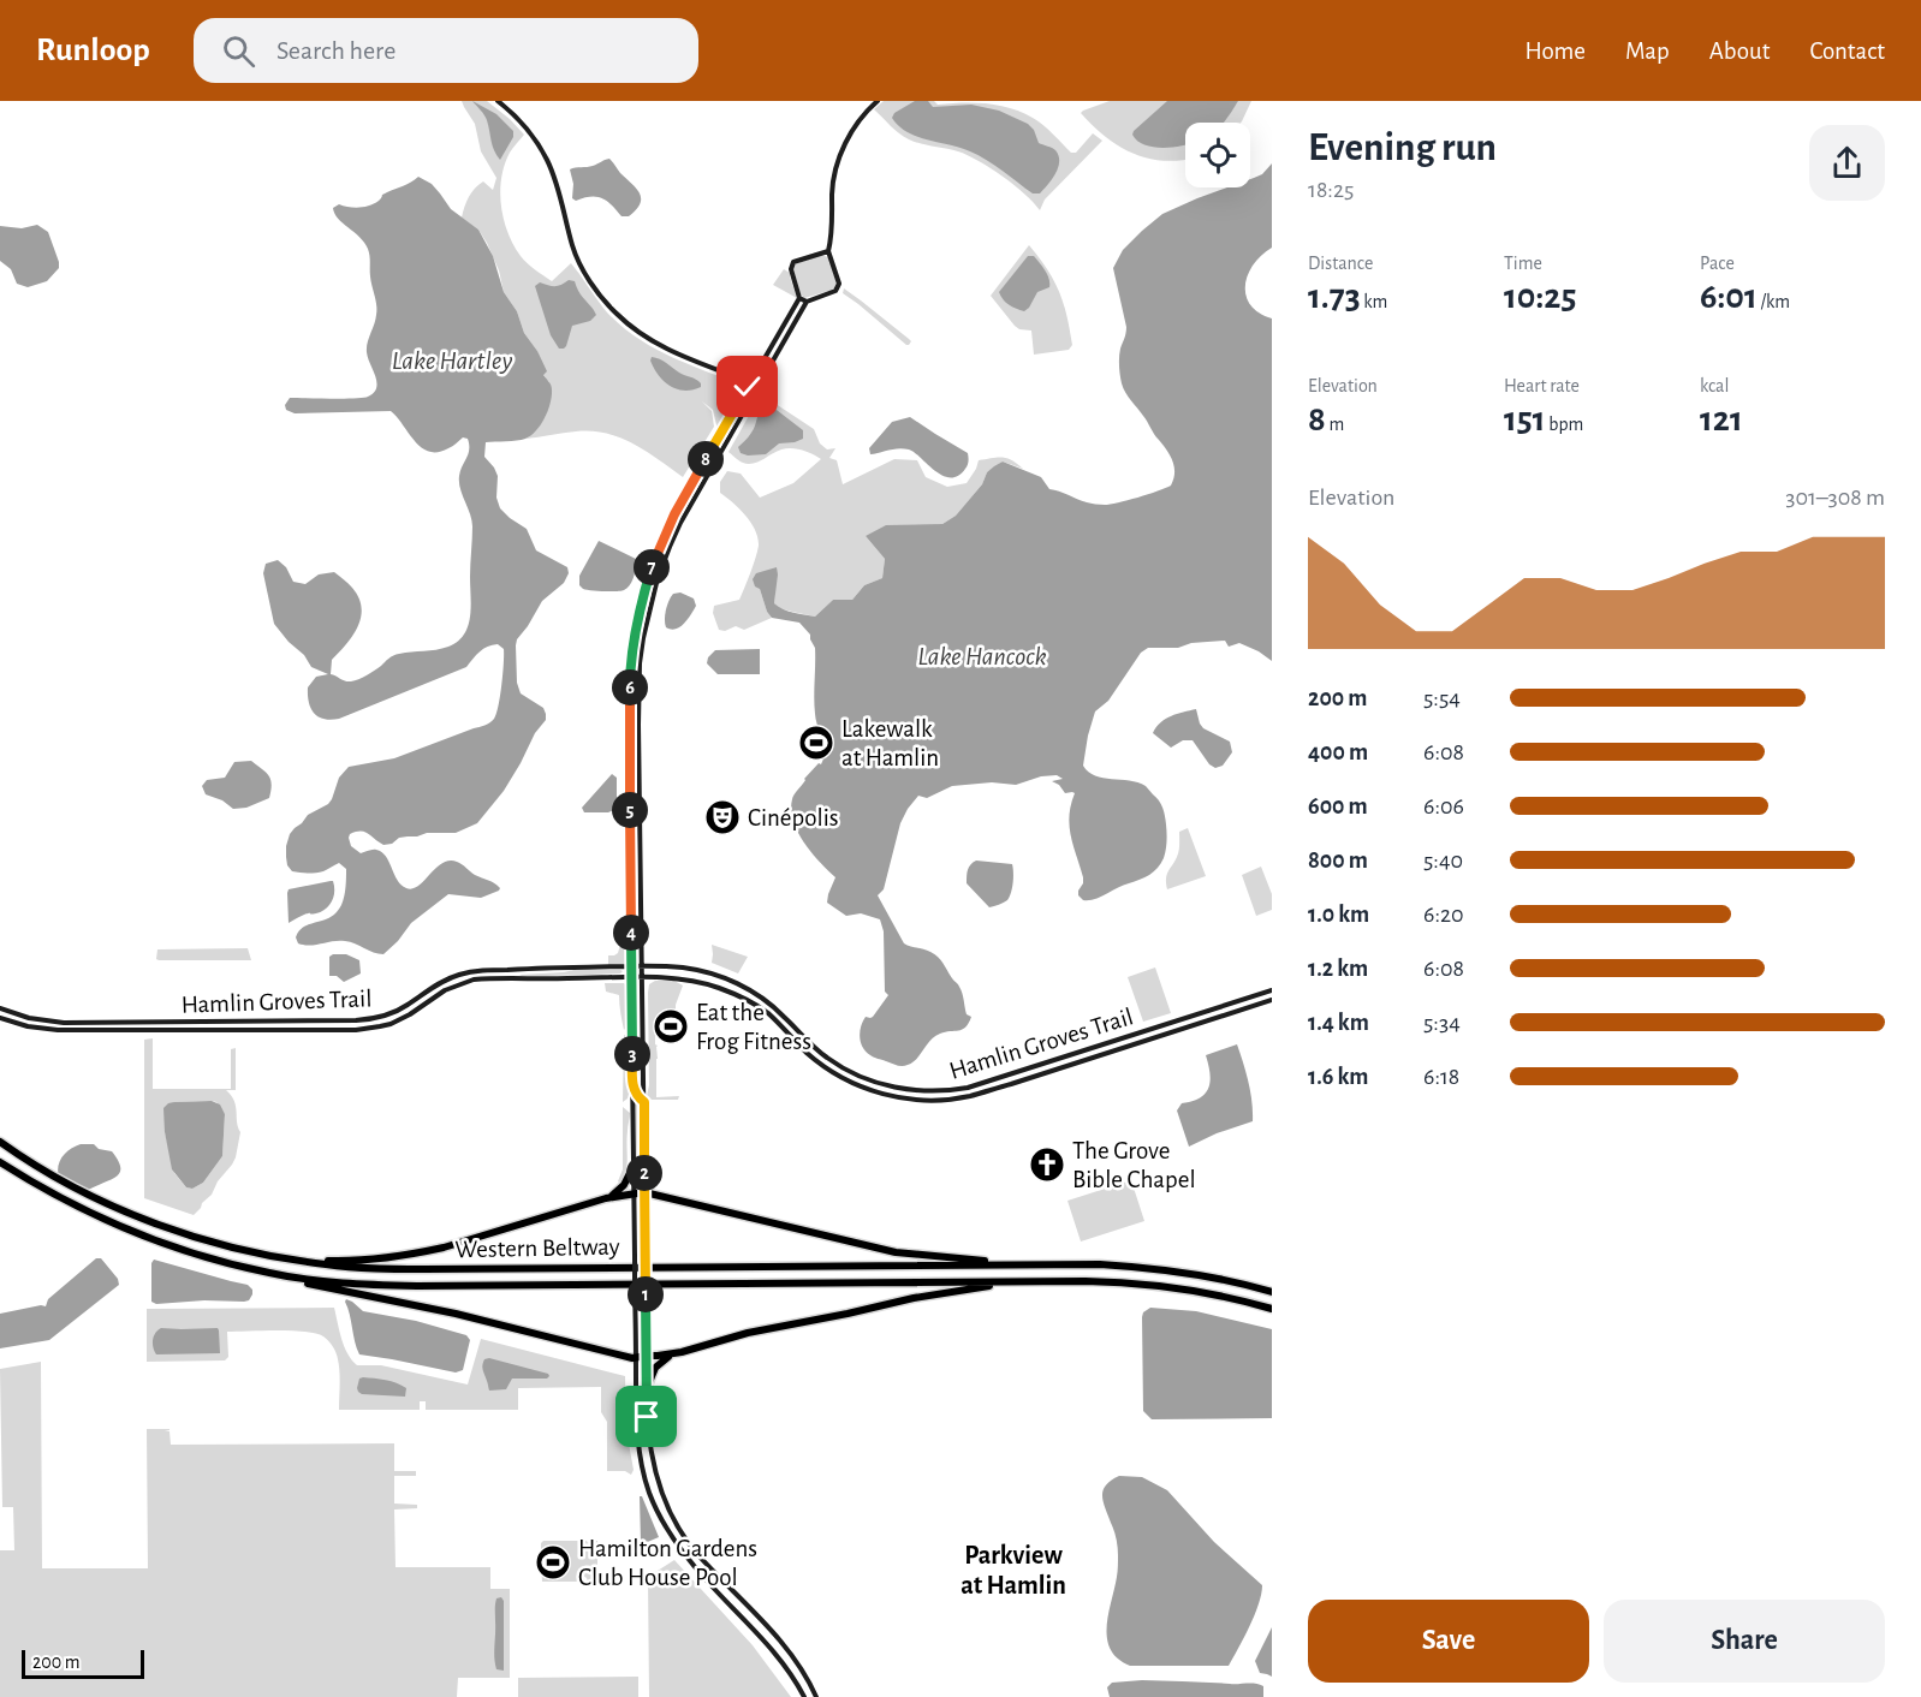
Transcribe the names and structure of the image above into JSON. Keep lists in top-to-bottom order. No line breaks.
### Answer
{"streets":{"highway":["Western Beltway"],"street":["Hamlin Groves Trail"]},"districts":["Parkview at Hamlin"],"water":["Lake Hartley","Lake Hancock"],"places":{"sports":["Lakewalk at Hamlin","Eat the Frog Fitness","Hamilton Gardens Club House Pool"],"theatre":["Cinépolis"],"church":["The Grove Bible Chapel"]},"scale_bar":"200 m","page":{"header":"Runloop","search":"Search here","nav":["Home","Map","About","Contact"],"heading":["Evening run","18:25"],"stats":[["Distance","1.73 km"],["Time","10:25"],["Pace","6:01 /km"],["Elevation","8 m"],["Heart rate","151 bpm"],["kcal","121"]],"pins":["8","7","6","5","4","3","2","1"],"chart":["Elevation","301–308 m"],"list":[{"name":"200 m","note":"5:54"},{"name":"400 m","note":"6:08"},{"name":"600 m","note":"6:06"},{"name":"800 m","note":"5:40"},{"name":"1.0 km","note":"6:20"},{"name":"1.2 km","note":"6:08"},{"name":"1.4 km","note":"5:34"},{"name":"1.6 km","note":"6:18"}],"buttons":["Save","Share"],"scale":"200 m"}}
